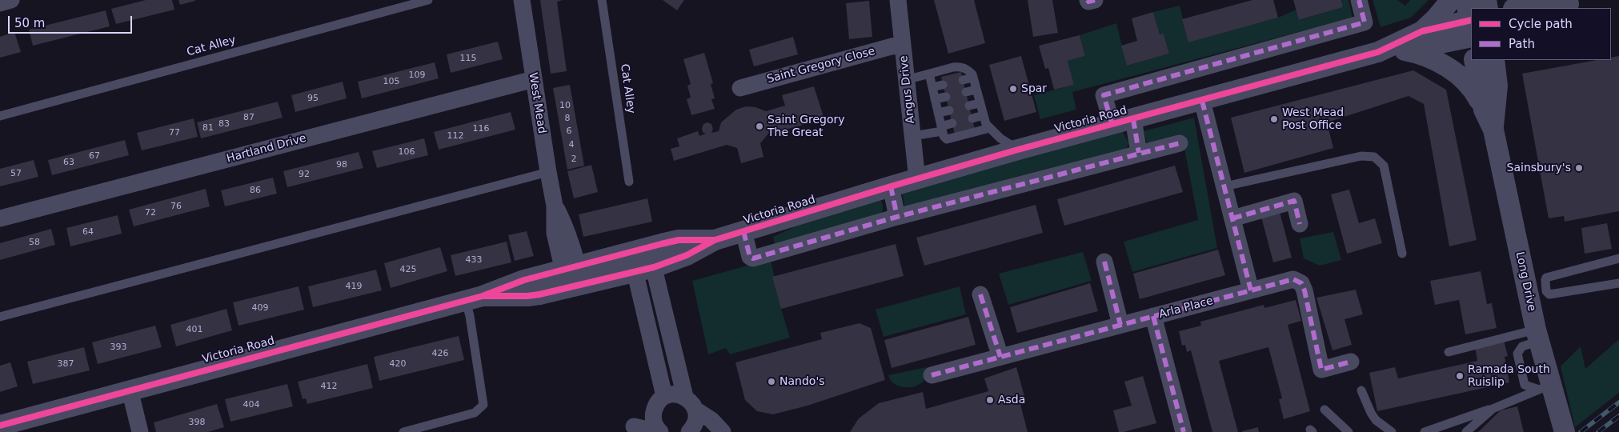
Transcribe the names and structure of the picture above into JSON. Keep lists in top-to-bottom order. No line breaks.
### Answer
{"streets":{"street":["Saint Gregory Close","Angus Drive","West Mead","Victoria Road","Hartland Drive","Long Drive","Arla Place"],"lane":["Cat Alley"]},"crossings":[["Saint Gregory Close","Angus Drive"],["Angus Drive","Victoria Road"],["West Mead","Victoria Road"],["West Mead","Hartland Drive"]],"places":["Spar","West Mead Post Office","Saint Gregory The Great","Sainsbury's","Ramada South Ruislip","Nando's","Asda"],"house_numbers":["115","109","105","95","10","87","8","83","81","116","6","77","112","4","106","67","2","63","98","57","92","86","76","72","64","58","433","425","419","409","401","393","426","387","420","412","404","398"],"legend":["Cycle path","Path"],"scale_bar":"50 m"}
